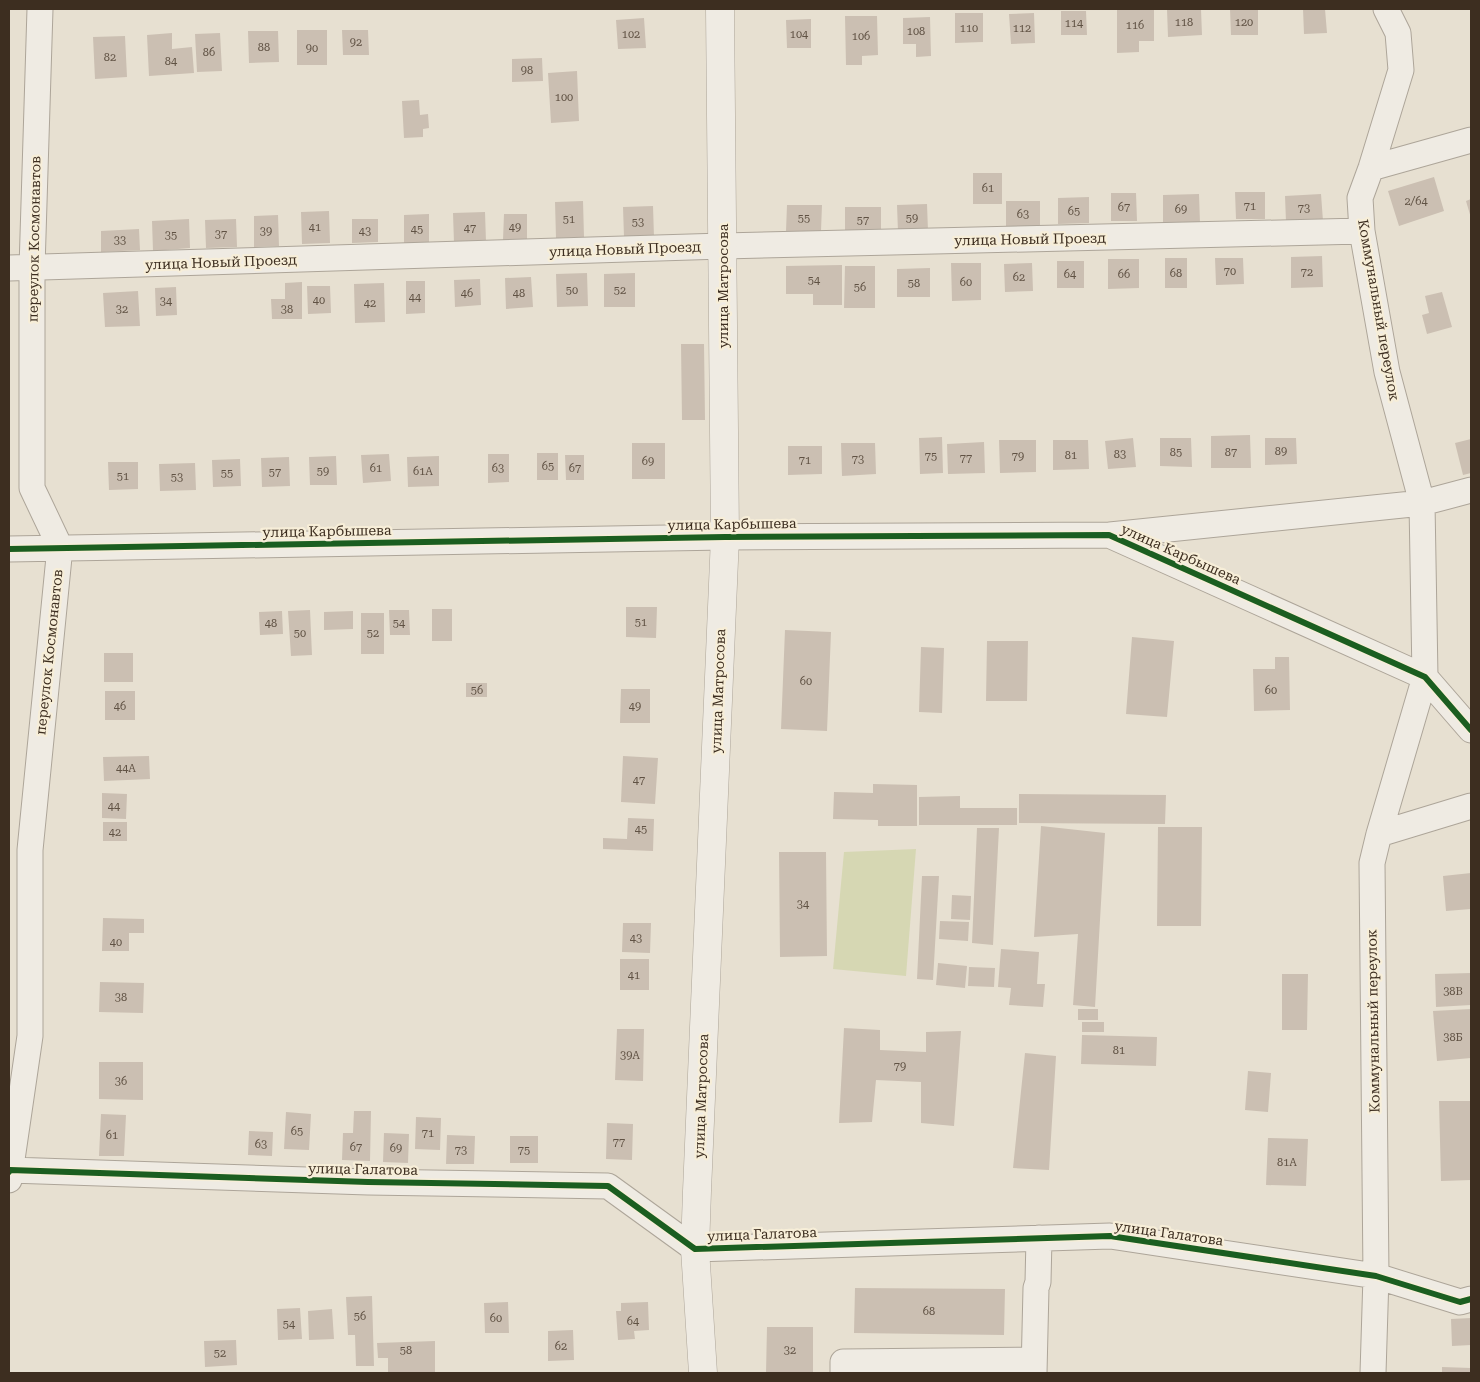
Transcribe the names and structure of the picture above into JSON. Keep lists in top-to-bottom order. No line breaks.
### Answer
{"streets":{"street":["переулок Космонавтов","улица Новый Проезд","улица Матросова","Коммунальный переулок","улица Карбышева","улица Галатова"]},"crossings":[["переулок Космонавтов","улица Новый Проезд"],["переулок Космонавтов","улица Карбышева"],["переулок Космонавтов","улица Галатова"],["улица Новый Проезд","улица Матросова"],["улица Новый Проезд","Коммунальный переулок"],["улица Матросова","улица Карбышева"],["улица Матросова","улица Галатова"],["Коммунальный переулок","улица Карбышева"],["Коммунальный переулок","улица Галатова"]],"house_numbers":["118","120","114","116","110","112","108","102","104","106","92","88","90","86","82","84","98","100","61","2/64","71","67","73","69","65","63","55","59","51","57","53","41","49","47","45","39","43","37","35","33","70","72","68","64","66","62","54","60","58","56","50","52","46","48","44","40","34","42","32","38","89","85","87","83","81","75","79","77","73","71","69","65","61","63","67","59","61А","57","55","51","53","51","48","54","50","52","60","56","60","46","49","44А","47","44","45","42","34","43","40","41","38В","38","38Б","81","39А","79","36","65","71","61","77","63","67","69","73","75","81А","68","56","60","64","54","62","58","32","52"]}
